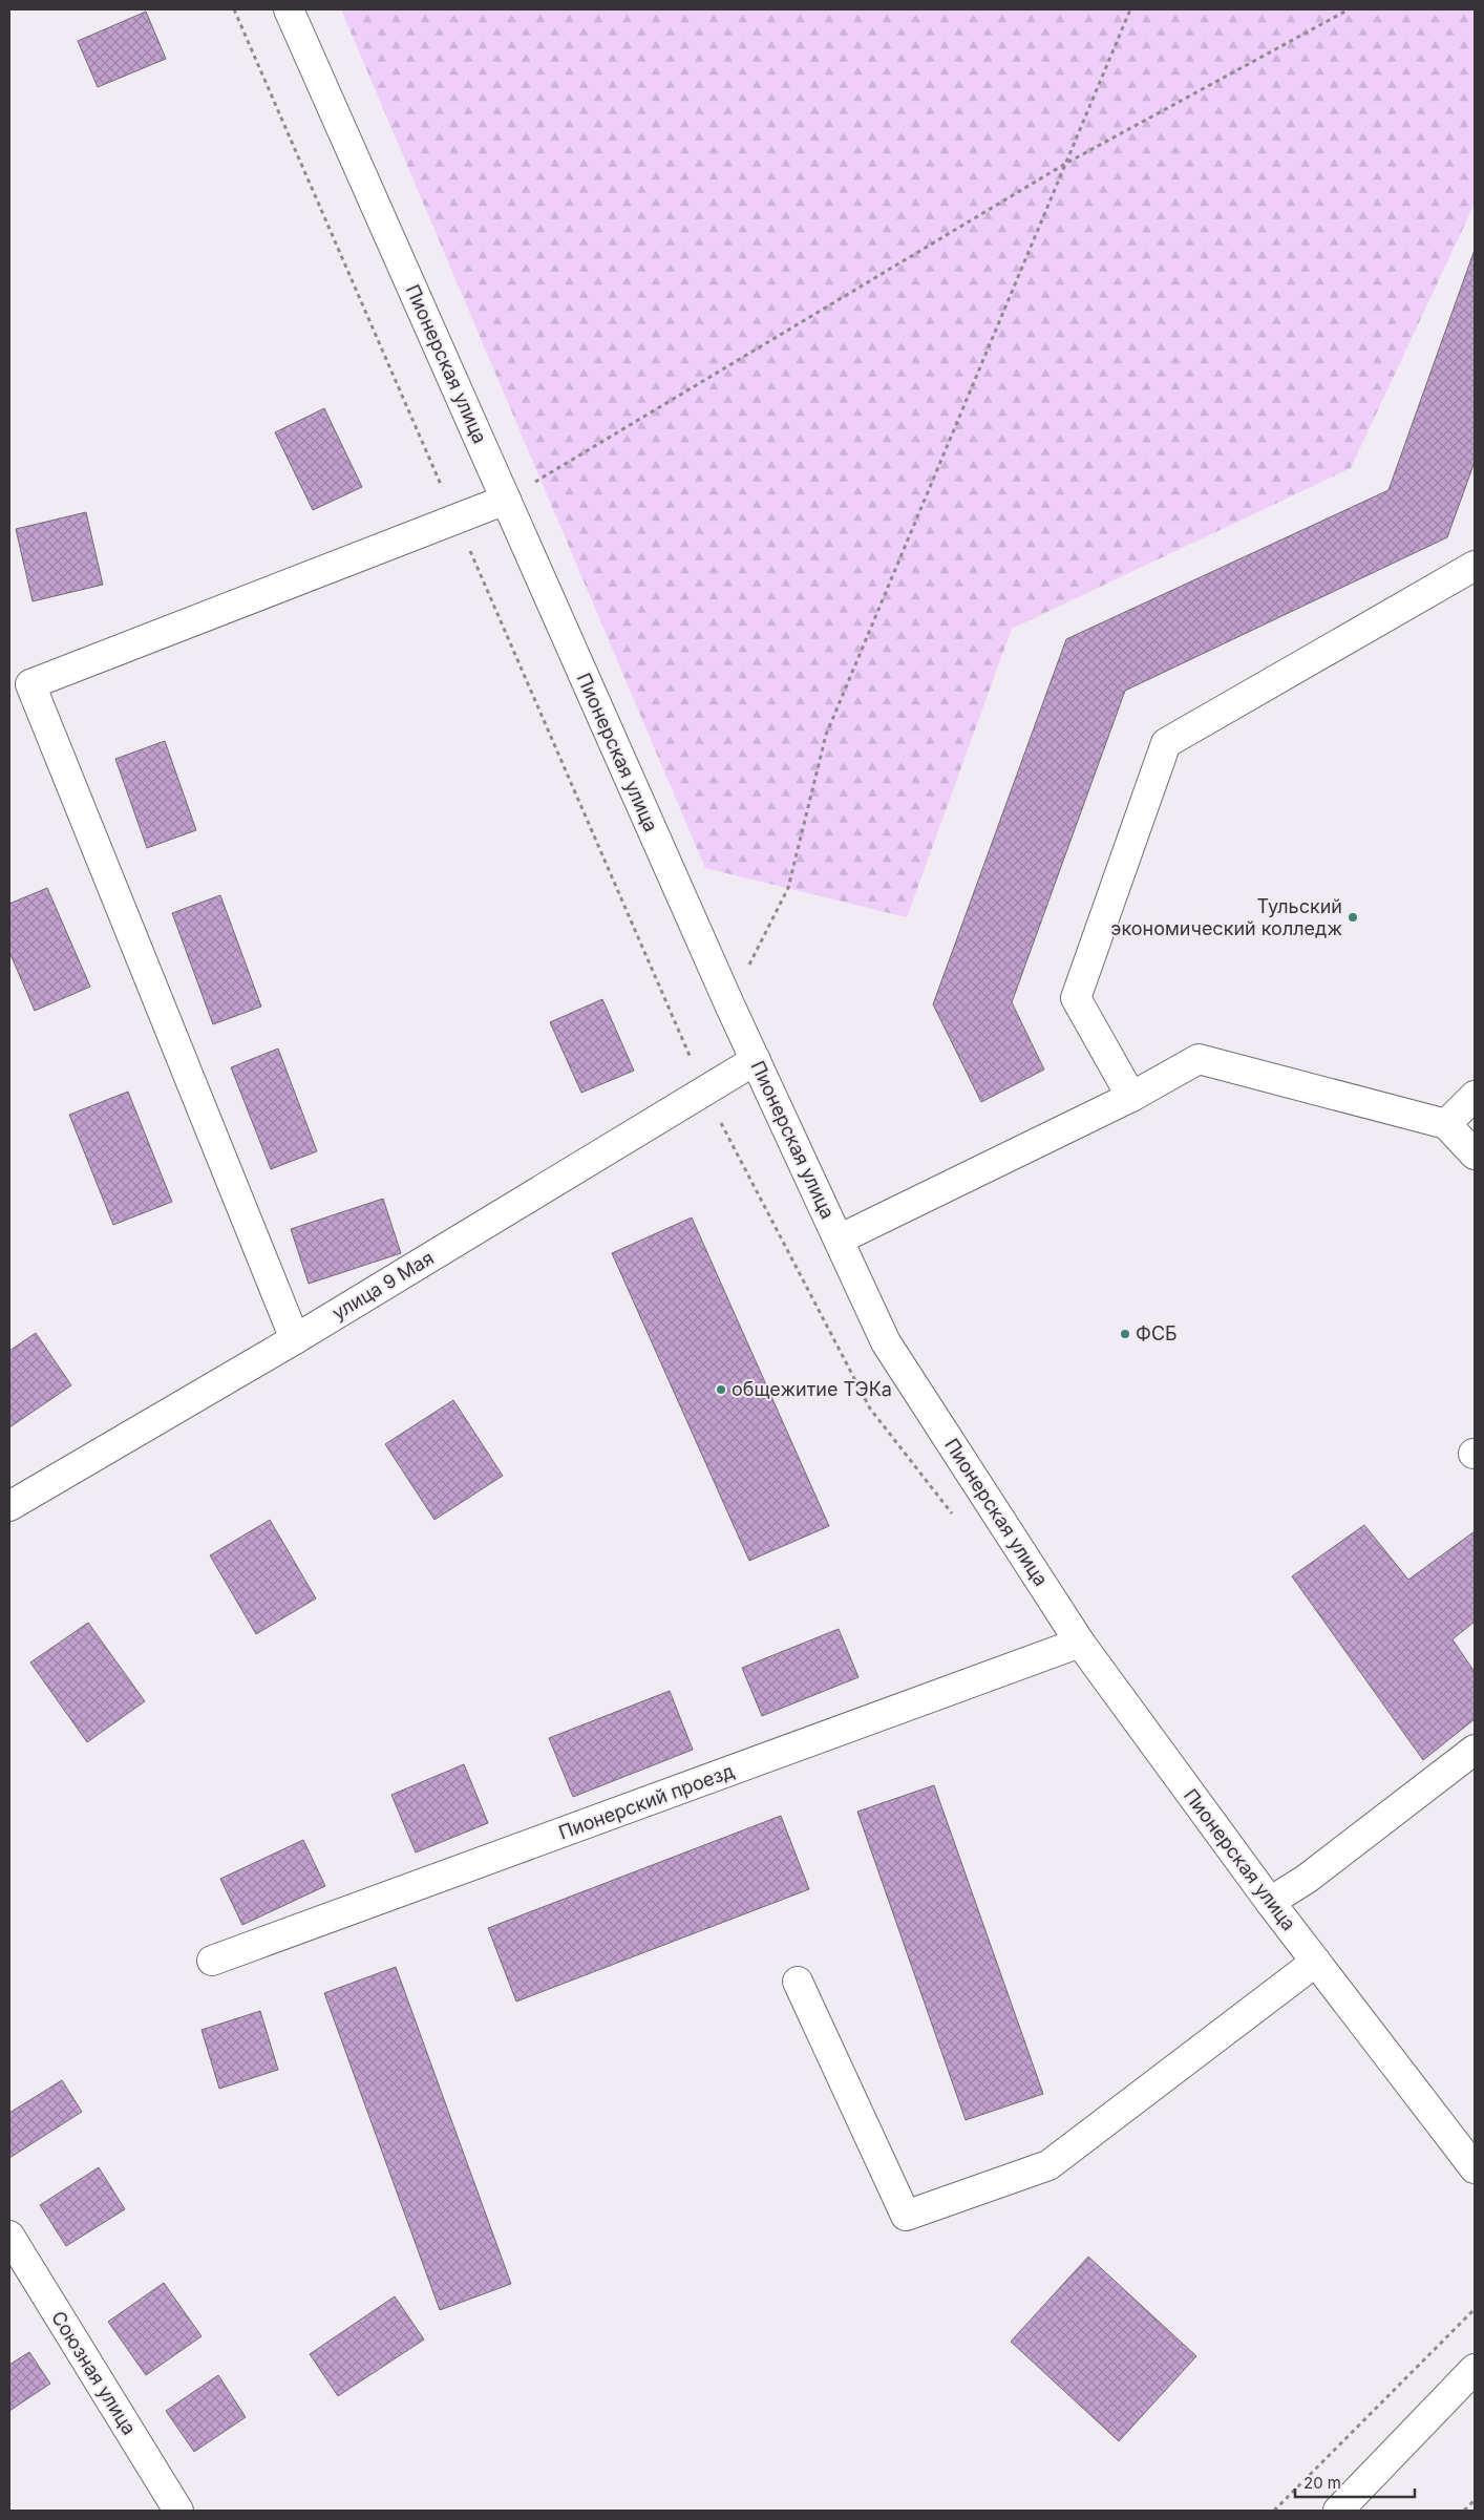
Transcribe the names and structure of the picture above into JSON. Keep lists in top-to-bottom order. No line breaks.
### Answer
{"streets":{"street":["Пионерская улица","улица 9 Мая","Пионерский проезд","Союзная улица"]},"crossings":[["Пионерская улица","улица 9 Мая"],["Пионерская улица","Пионерский проезд"]],"places":["Тульский экономический колледж","ФСБ","общежитие ТЭКа"],"scale_bar":"20 m"}
